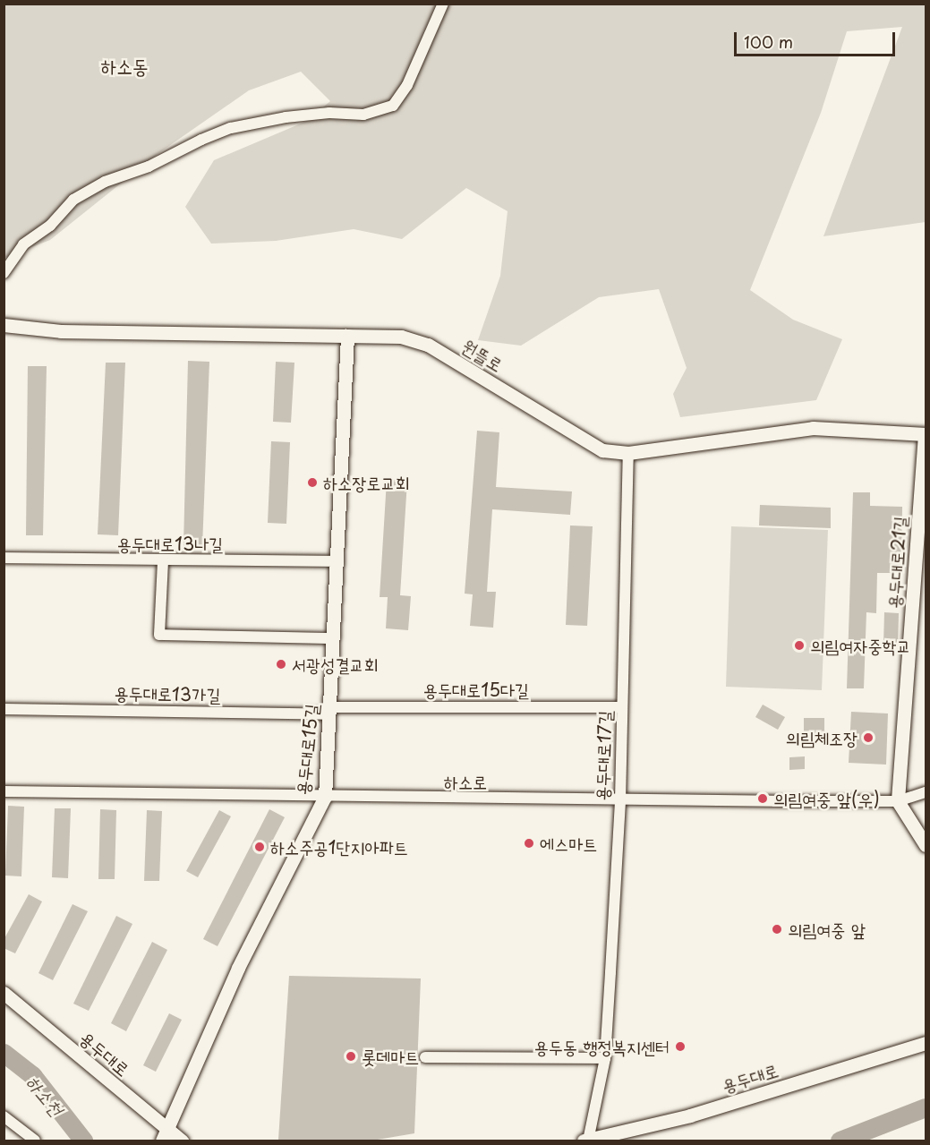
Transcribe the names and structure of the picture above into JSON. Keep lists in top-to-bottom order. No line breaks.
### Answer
{"streets":{"street":["원뜰로","용두대로13나길","용두대로21길","용두대로15다길","용두대로13가길","용두대로15길","용두대로17길","하소로","용두대로"]},"crossings":[["원뜰로","용두대로21길"],["원뜰로","용두대로15길"],["원뜰로","용두대로17길"],["용두대로13나길","용두대로15길"],["용두대로21길","하소로"],["용두대로15다길","용두대로13가길"],["용두대로15다길","용두대로15길"],["용두대로15다길","용두대로17길"],["용두대로13가길","용두대로15길"],["용두대로15길","하소로"],["용두대로15길","용두대로"],["용두대로17길","하소로"],["용두대로17길","용두대로"]],"districts":["하소동"],"water":["하소천"],"places":["하소장로교회","의림여자중학교","서광성결교회","의림체조장","의림여중 앞(우)","에스마트","하소주공1단지아파트","의림여중 앞","용두동 행정복지센터","롯데마트"],"scale_bar":"100 m"}
